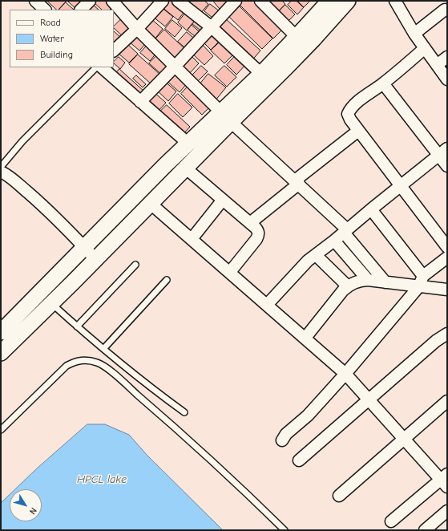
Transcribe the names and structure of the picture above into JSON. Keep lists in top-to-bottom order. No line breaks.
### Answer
{"water":["HPCL lake"],"legend":["Road","Water","Building"],"north":"bottom right"}
